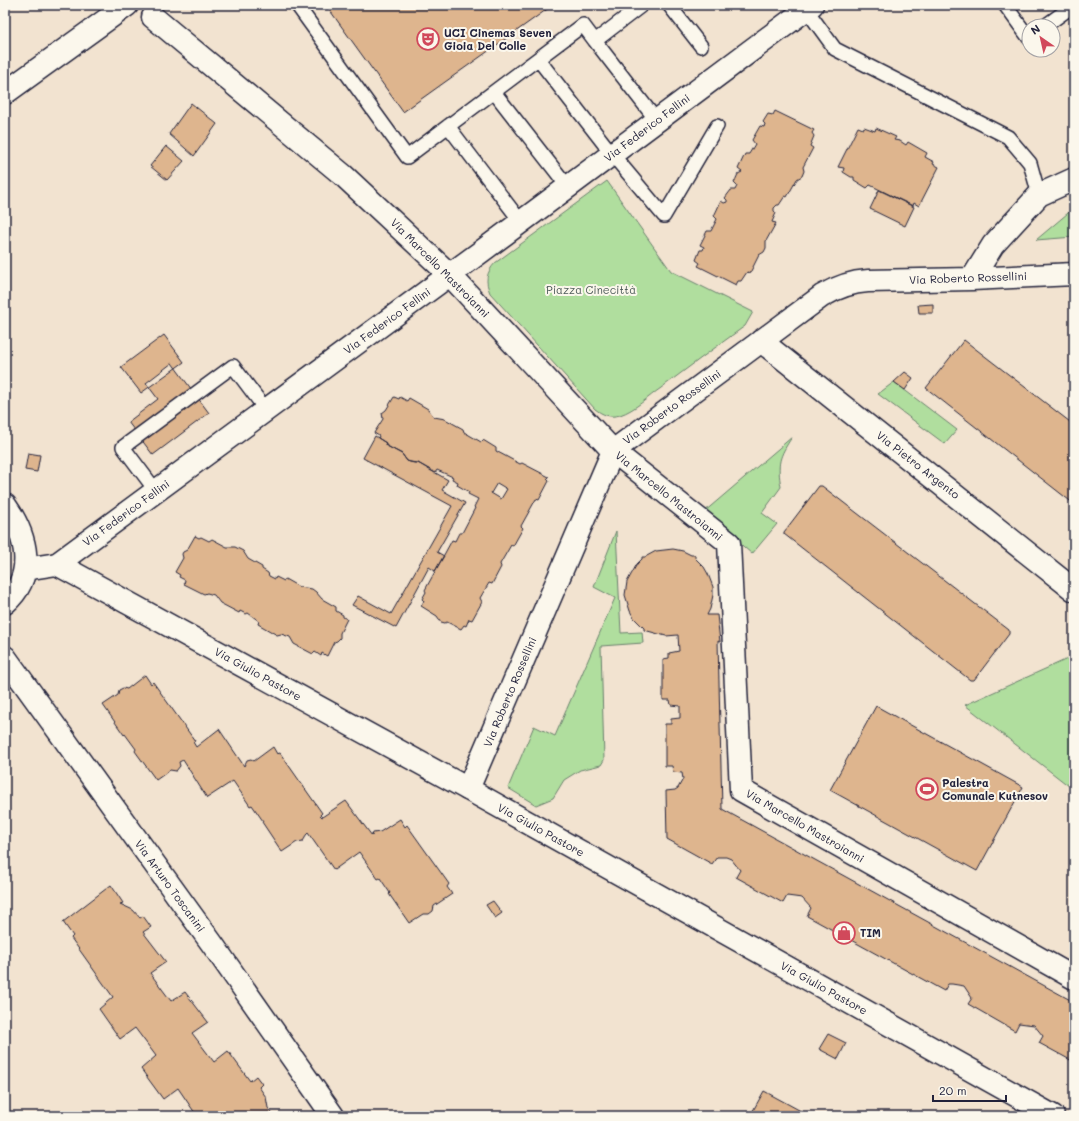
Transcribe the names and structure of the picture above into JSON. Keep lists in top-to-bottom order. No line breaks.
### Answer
{"streets":{"street":["Via Federico Fellini","Via Marcello Mastroianni","Via Roberto Rossellini","Via Pietro Argento","Via Giulio Pastore","Via Arturo Toscanini"]},"crossings":[["Via Federico Fellini","Via Marcello Mastroianni"],["Via Federico Fellini","Via Giulio Pastore"],["Via Marcello Mastroianni","Via Roberto Rossellini"],["Via Roberto Rossellini","Via Pietro Argento"],["Via Roberto Rossellini","Via Giulio Pastore"]],"parks":["Piazza Cinecittà"],"places":{"theatre":["UCI Cinemas Seven Gioia Del Colle"],"sports":["Palestra Comunale Kutnesov"],"shop":["TIM"]},"scale_bar":"20 m","north":"top left"}
